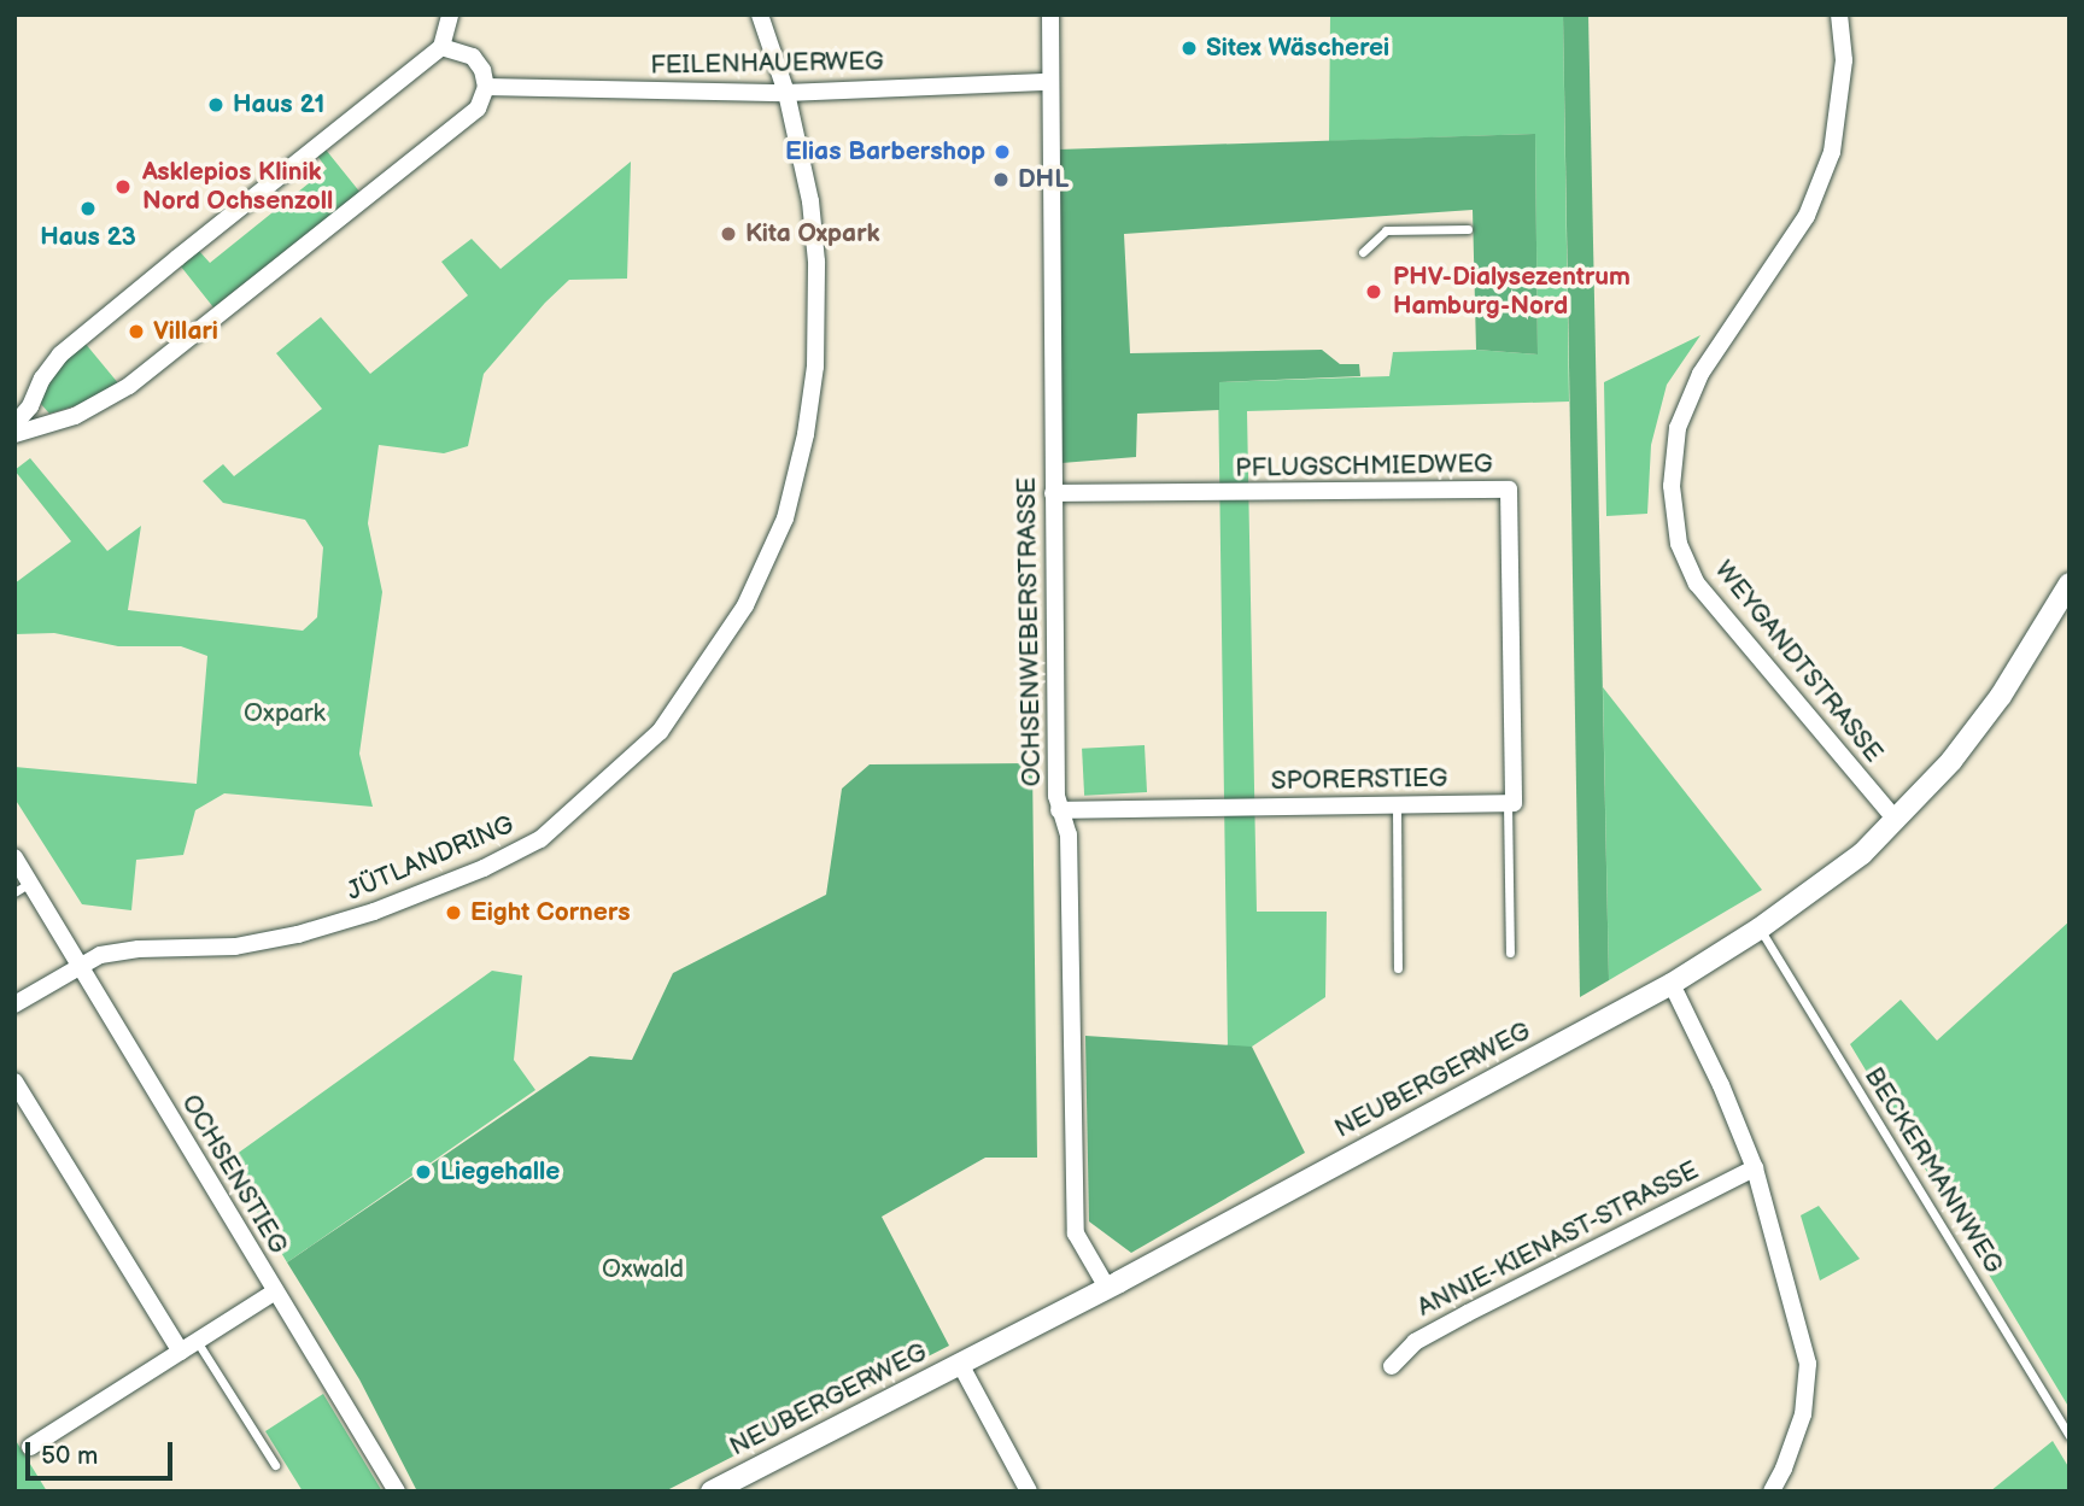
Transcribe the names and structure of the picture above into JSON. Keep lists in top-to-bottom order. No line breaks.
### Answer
{"streets":{"street":["FEILENHAUERWEG","PFLUGSCHMIEDWEG","OCHSENWEBERSTRASSE","WEYGANDTSTRASSE","SPORERSTIEG","JÜTLANDRING","NEUBERGERWEG","OCHSENSTIEG","ANNIE-KIENAST-STRASSE"],"lane":["BECKERMANNWEG"]},"crossings":[["FEILENHAUERWEG","OCHSENWEBERSTRASSE"],["FEILENHAUERWEG","JÜTLANDRING"],["PFLUGSCHMIEDWEG","OCHSENWEBERSTRASSE"],["PFLUGSCHMIEDWEG","SPORERSTIEG"],["OCHSENWEBERSTRASSE","SPORERSTIEG"],["OCHSENWEBERSTRASSE","NEUBERGERWEG"],["WEYGANDTSTRASSE","NEUBERGERWEG"],["JÜTLANDRING","OCHSENSTIEG"],["NEUBERGERWEG","BECKERMANNWEG"]],"parks":["Oxpark","Oxwald"],"places":["Sitex Wäscherei","Haus 21","Elias Barbershop","DHL","Asklepios Klinik Nord Ochsenzoll","Haus 23","Kita Oxpark","PHV-Dialysezentrum Hamburg-Nord","Villari","Eight Corners","Liegehalle"],"scale_bar":"50 m"}
